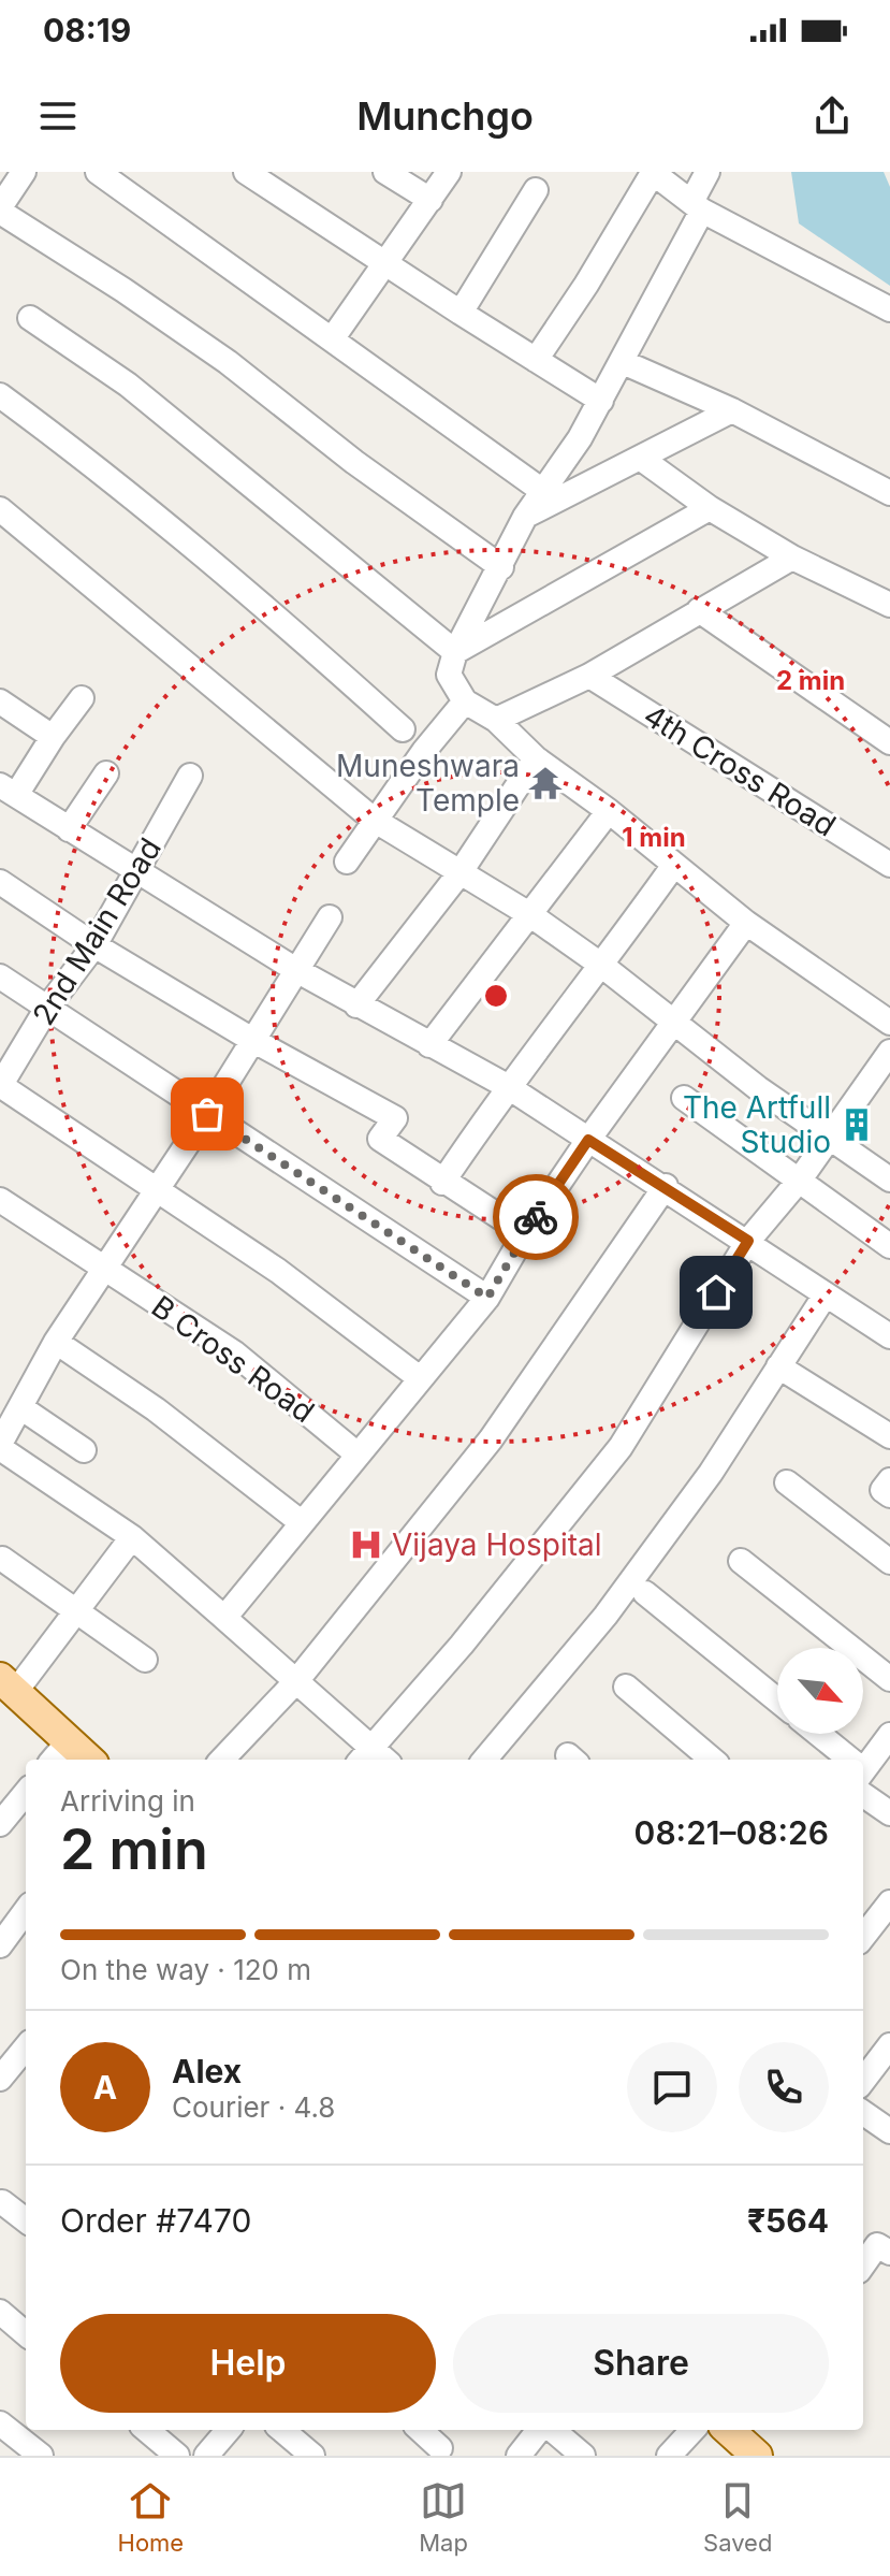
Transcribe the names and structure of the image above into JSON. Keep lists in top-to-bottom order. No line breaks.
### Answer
{"streets":{"street":["4th Cross Road","2nd Main Road","B Cross Road"]},"places":{"temple":["Muneshwara Temple"],"building":["The Artfull Studio"],"hospital":["Vijaya Hospital"]},"north":"bottom right","page":{"status":"08:19","header":"Munchgo","heading":["2 min","Arriving in","08:21–08:26"],"panel":["Alex","Courier · 4.8","Order #7470","₹564"],"bar":"On the way · 120 m","round":"A","buttons":["Help","Share"],"tabs":["Home","Map","Saved"]},"rings":["2 min","1 min"]}
